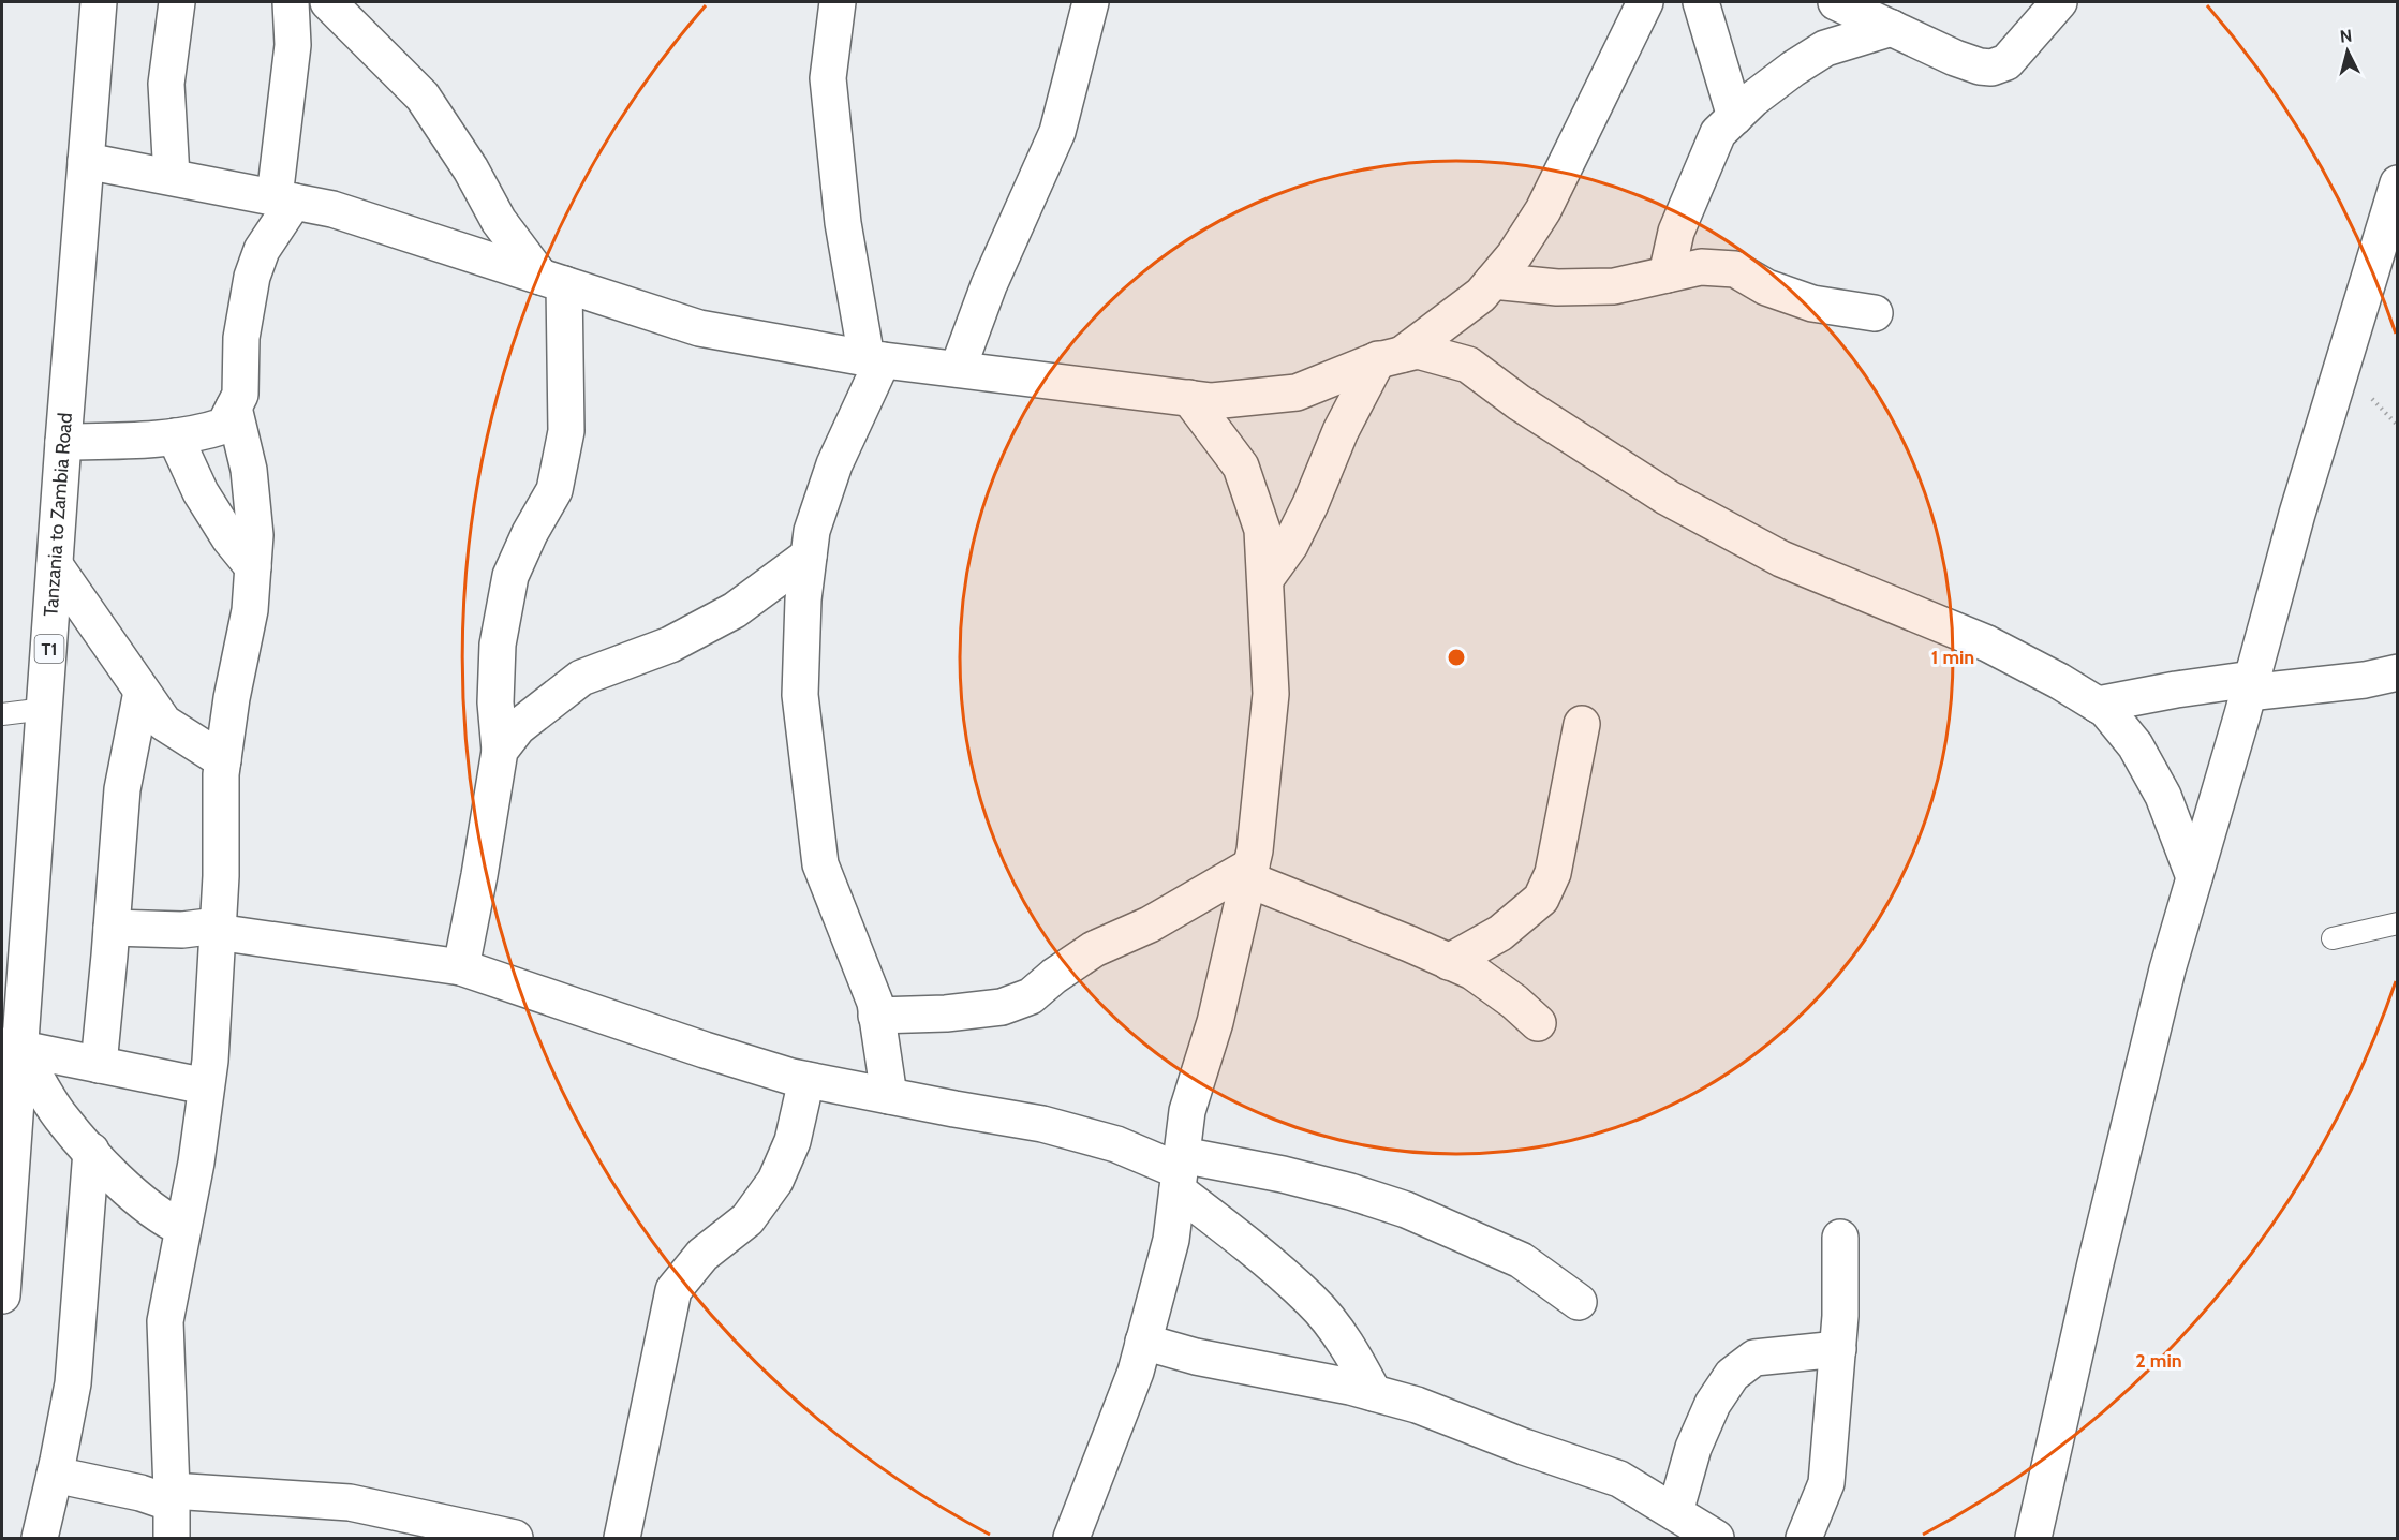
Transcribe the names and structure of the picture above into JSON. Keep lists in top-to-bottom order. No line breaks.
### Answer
{"streets":{"main road":["Tanzania to Zambia Road","T1"]},"north":"top","rings":["1 min","2 min"]}
